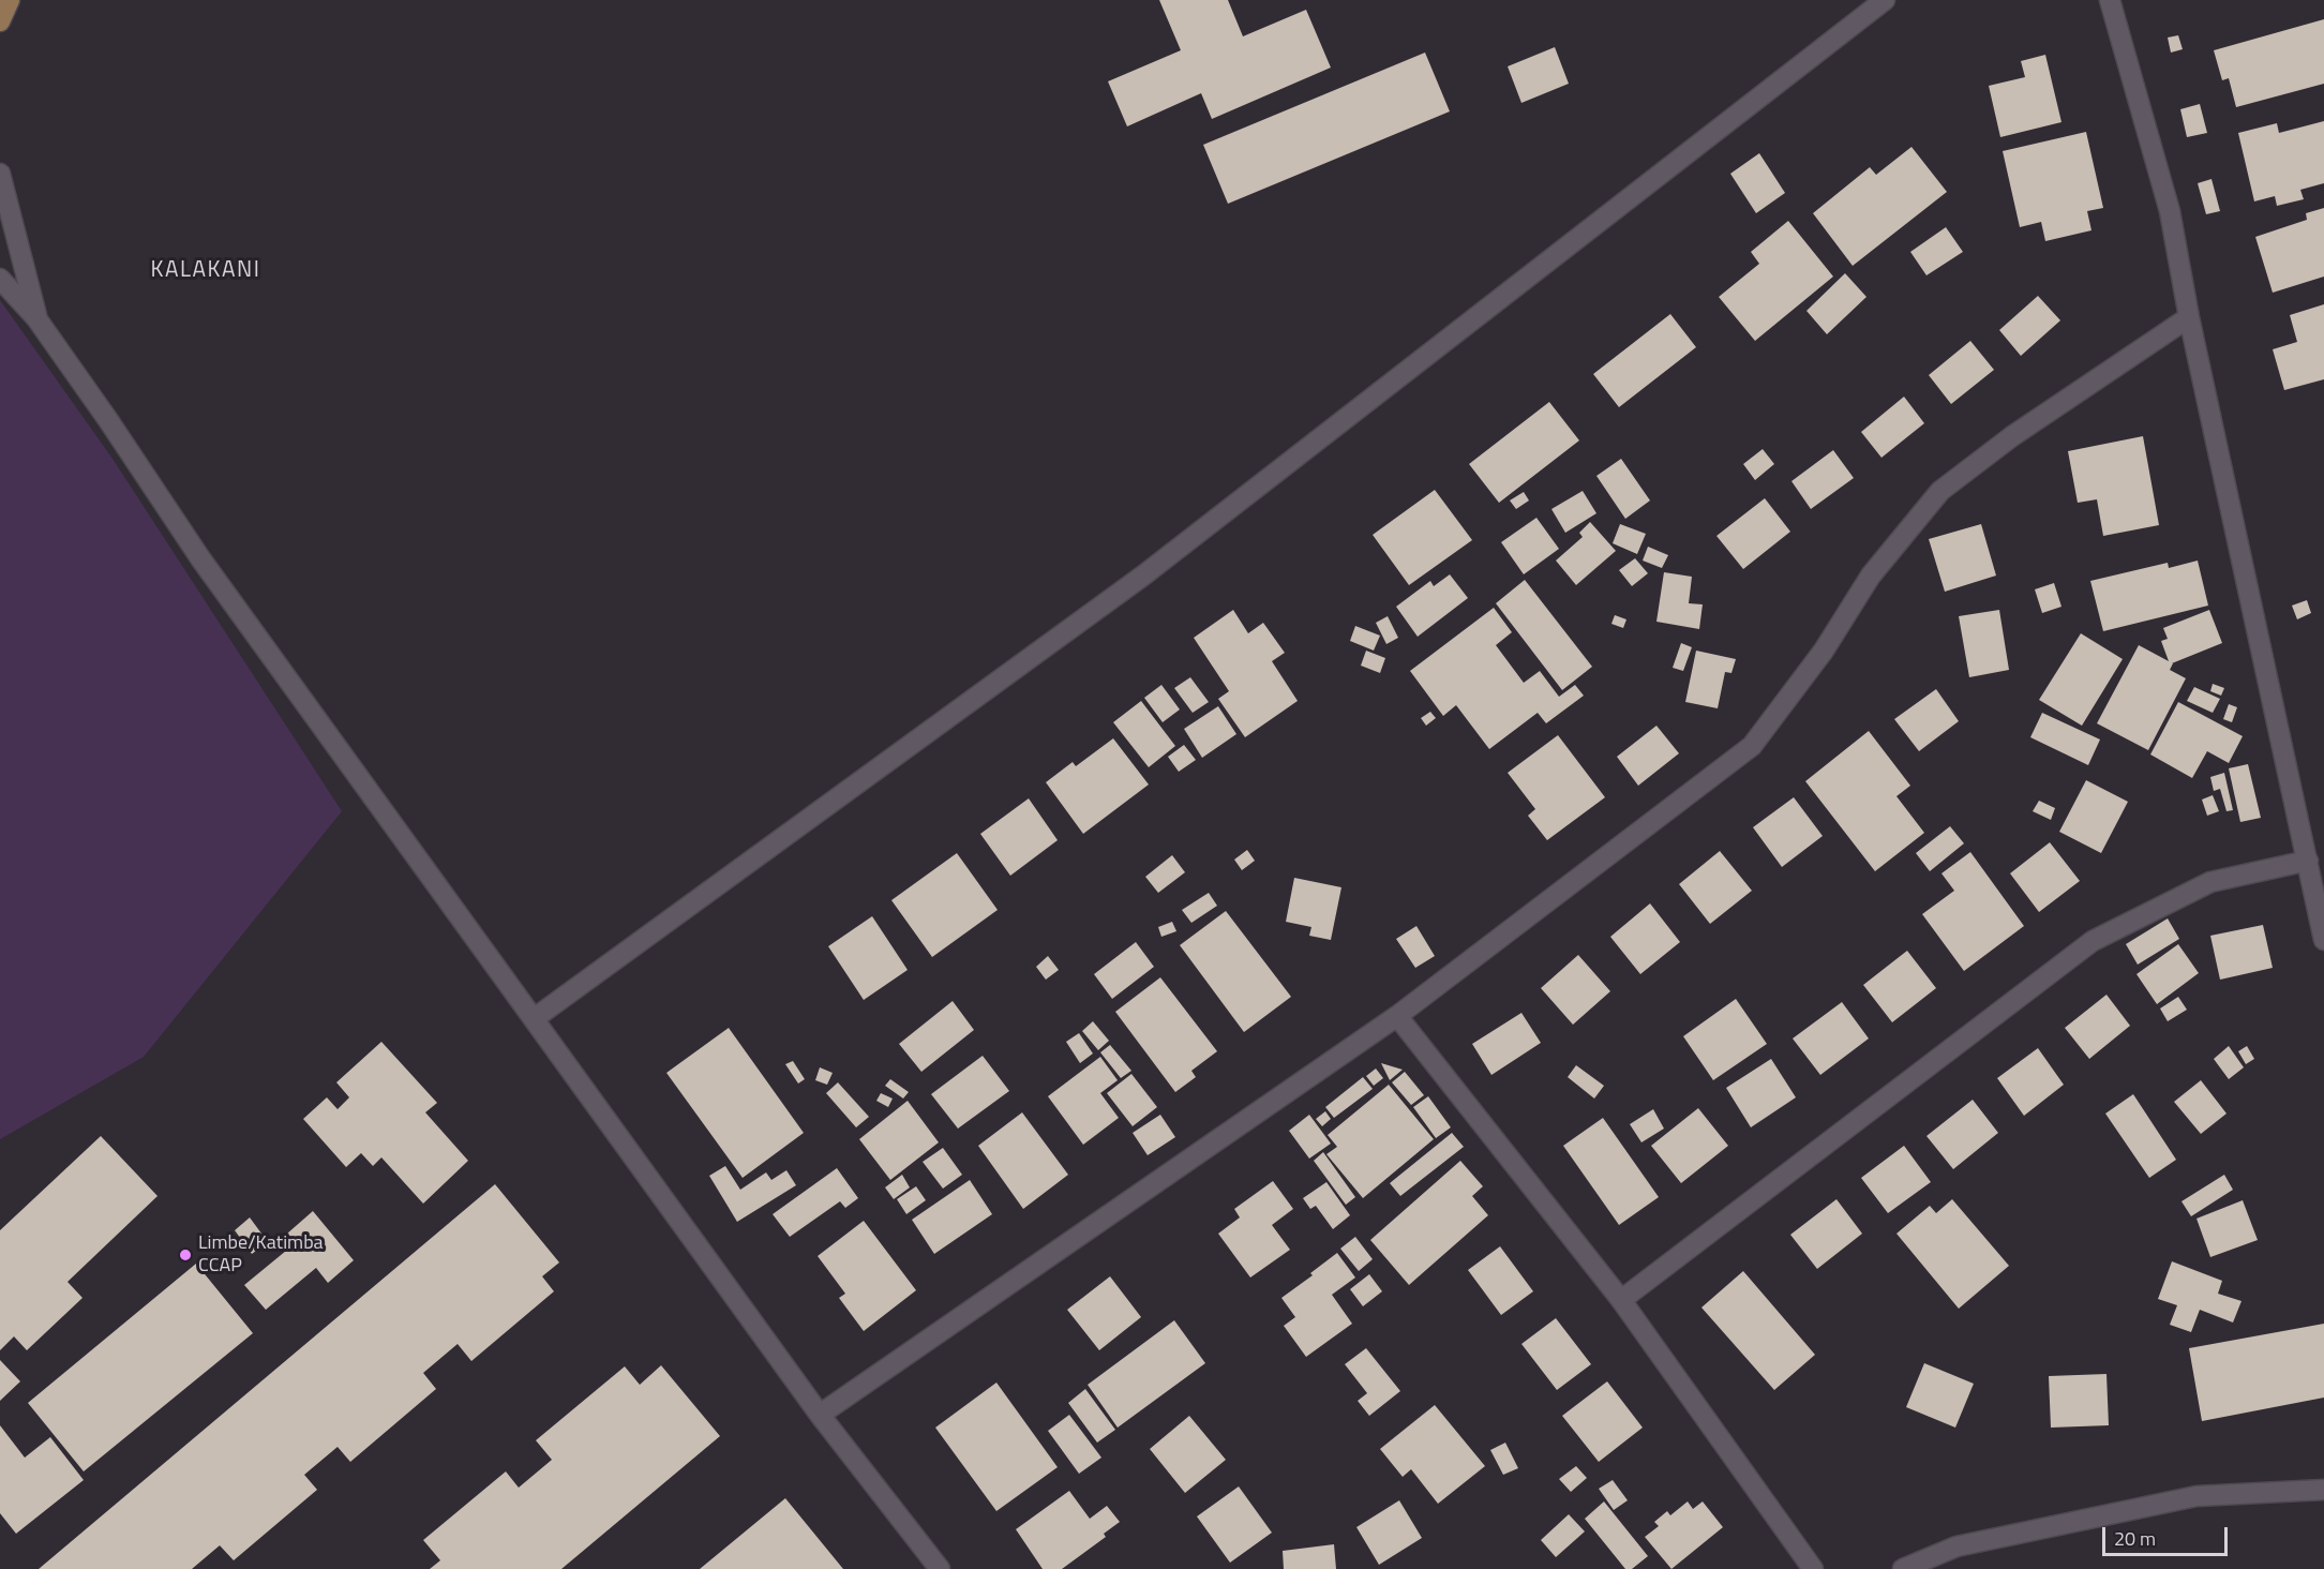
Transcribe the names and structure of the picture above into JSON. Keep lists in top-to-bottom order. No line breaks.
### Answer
{"districts":["KALAKANI"],"places":["Limbe/Katimba CCAP"],"scale_bar":"20 m"}
